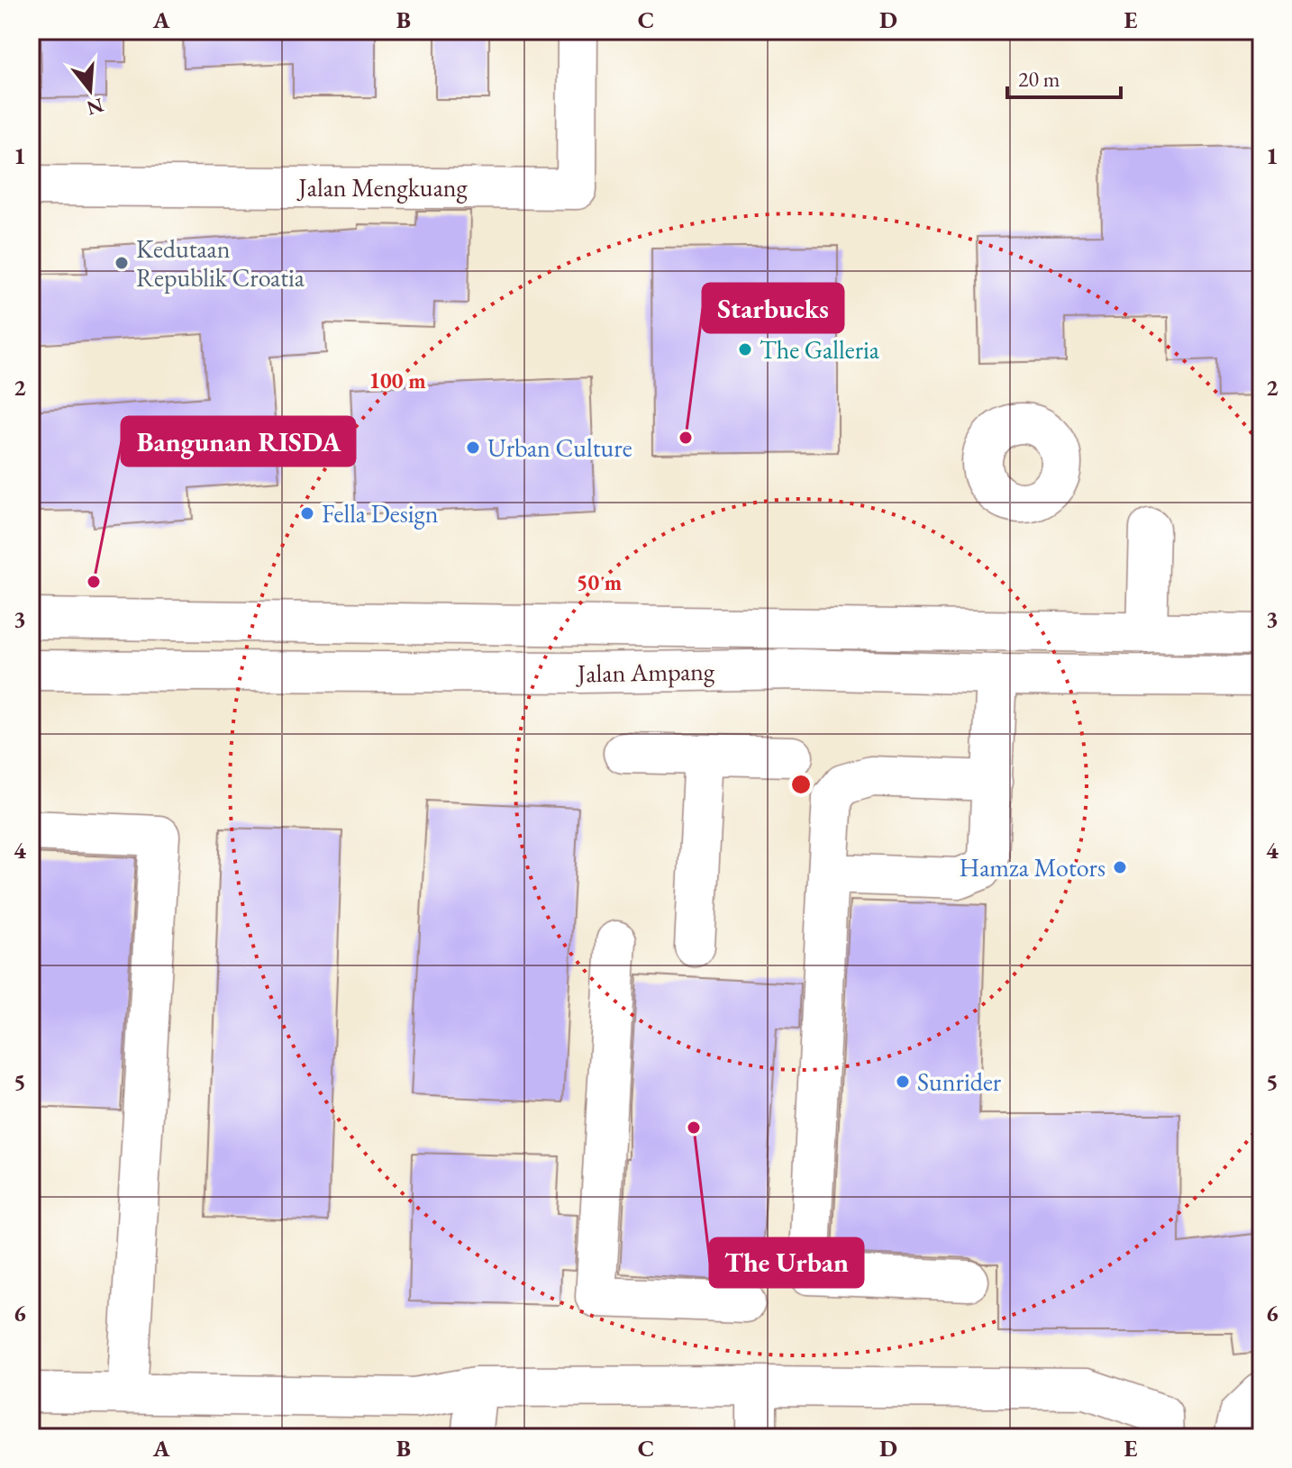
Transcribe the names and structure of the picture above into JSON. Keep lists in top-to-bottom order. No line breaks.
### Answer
{"streets":{"main road":["Jalan Mengkuang","Jalan Ampang"]},"places":["Kedutaan Republik Croatia","The Galleria","Starbucks","Urban Culture","Fella Design","Bangunan RISDA","Hamza Motors","Sunrider","The Urban"],"scale_bar":"20 m","north":"bottom","grid":{"columns":["A","B","C","D","E"],"rows":["1","2","3","4","5","6"]},"rings":["100 m","50 m"]}
